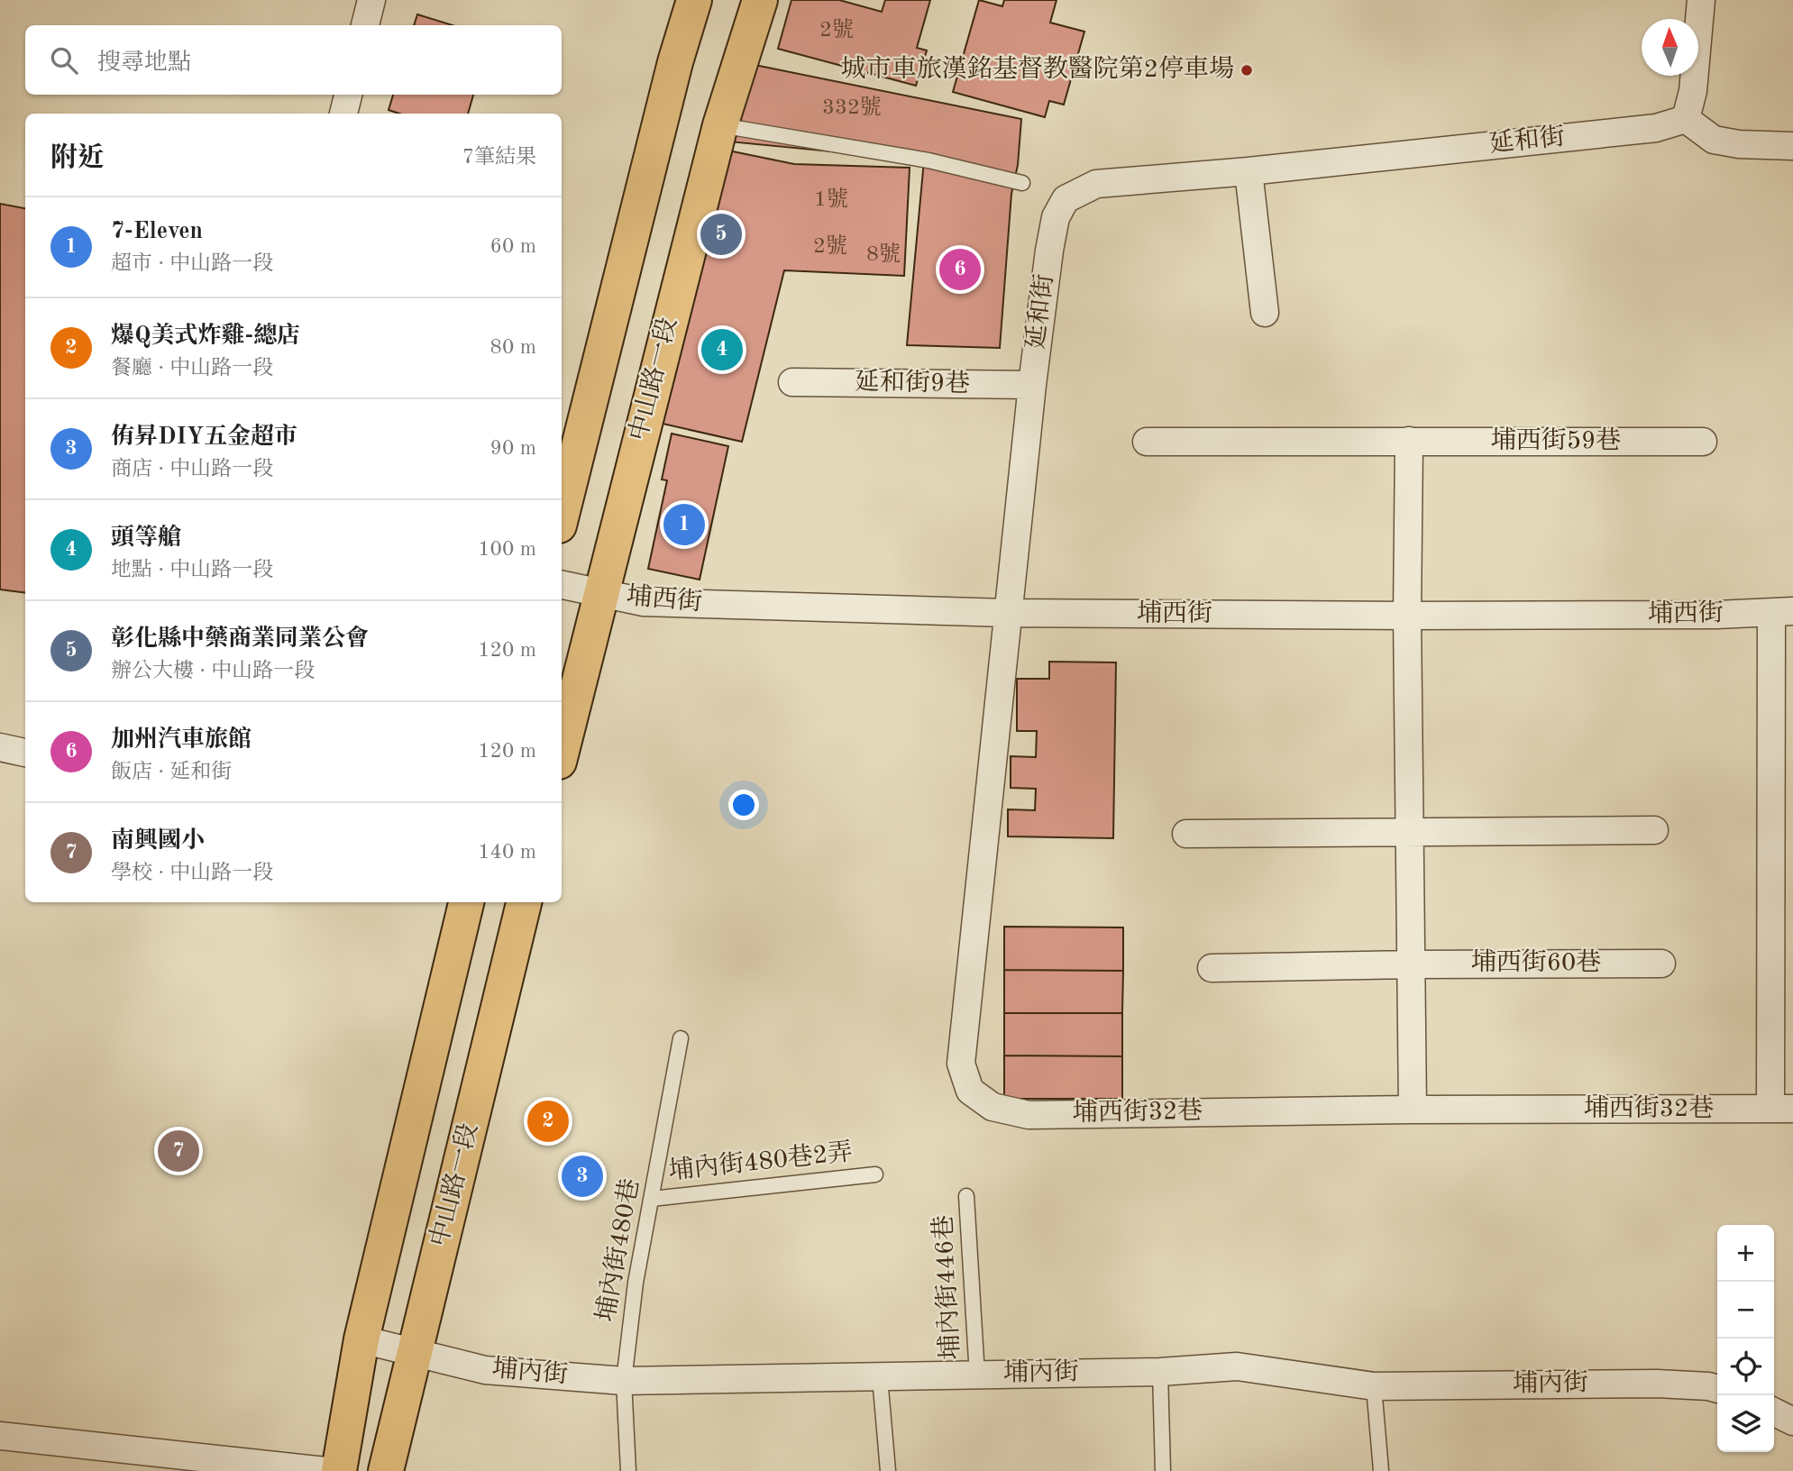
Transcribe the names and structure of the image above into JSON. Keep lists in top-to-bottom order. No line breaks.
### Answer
{"streets":{"main road":["中山路一段"],"street":["延和街","延和街9巷","埔西街59巷","埔西街","埔西街60巷","埔西街32巷","埔內街"],"lane":["埔內街480巷2弄","埔內街480巷","埔內街446巷"]},"crossings":[["延和街","延和街9巷"],["延和街","埔西街"],["延和街","埔西街32巷"],["中山路一段","埔西街"],["中山路一段","埔內街"],["埔西街","埔西街32巷"],["埔內街480巷2弄","埔內街480巷"],["埔內街480巷","埔內街"],["埔內街446巷","埔內街"]],"places":["城市車旅漢銘基督教醫院第2停車場"],"house_numbers":["2號","332號","1號","2號","8號"],"north":"top","page":{"search":"搜尋地點","heading":["附近","7筆結果"],"list":[{"mark":"1","name":"7-Eleven","note":"超市 · 中山路一段","value":"60 m"},{"mark":"2","name":"爆Q美式炸雞-總店","note":"餐廳 · 中山路一段","value":"80 m"},{"mark":"3","name":"侑昇DIY五金超市","note":"商店 · 中山路一段","value":"90 m"},{"mark":"4","name":"頭等艙","note":"地點 · 中山路一段","value":"100 m"},{"mark":"5","name":"彰化縣中藥商業同業公會","note":"辦公大樓 · 中山路一段","value":"120 m"},{"mark":"6","name":"加州汽車旅館","note":"飯店 · 延和街","value":"120 m"},{"mark":"7","name":"南興國小","note":"學校 · 中山路一段","value":"140 m"}],"pins":["5","6","4","1","2","7","3"],"map_buttons":["+","−"]}}
